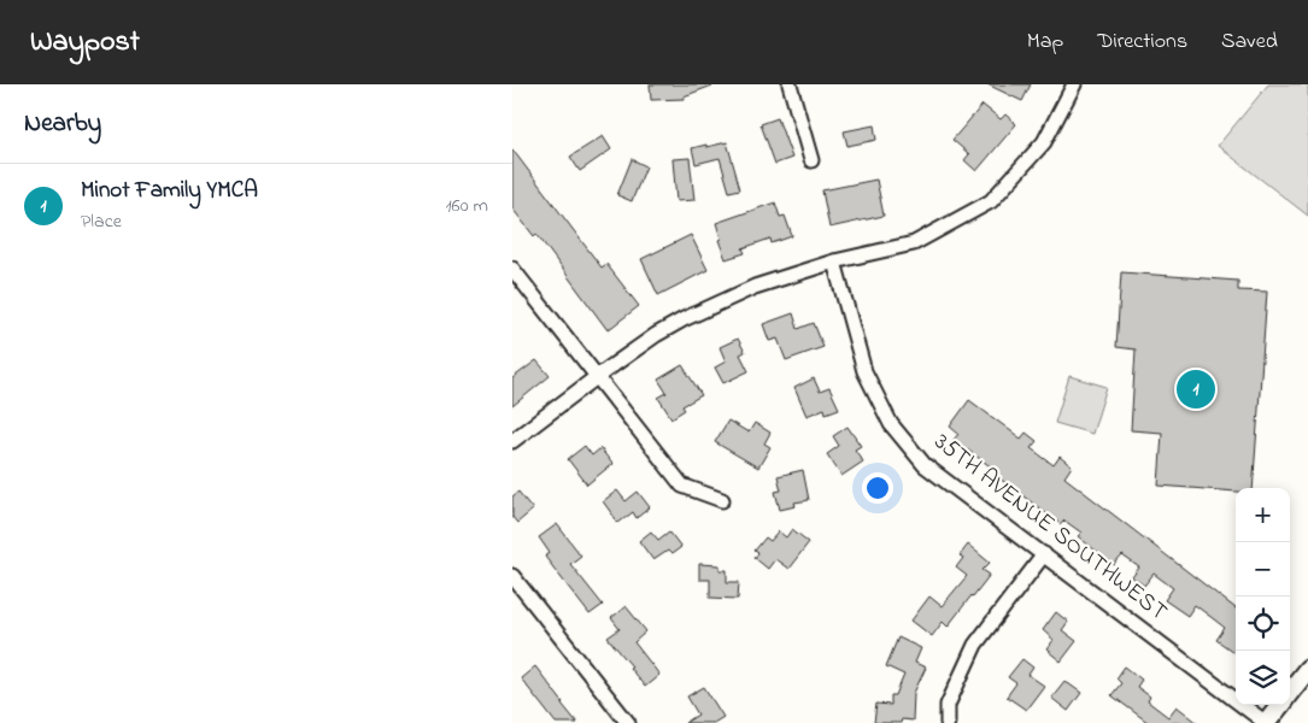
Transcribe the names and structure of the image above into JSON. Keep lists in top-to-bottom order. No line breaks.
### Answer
{"streets":{"street":["35TH AVENUE SOUTHWEST"]},"page":{"header":"Waypost","nav":["Map","Directions","Saved"],"heading":"Nearby","list":[{"mark":"1","name":"Minot Family YMCA","note":"Place","value":"160 m"}],"pins":"1","map_buttons":["+","−"]}}
